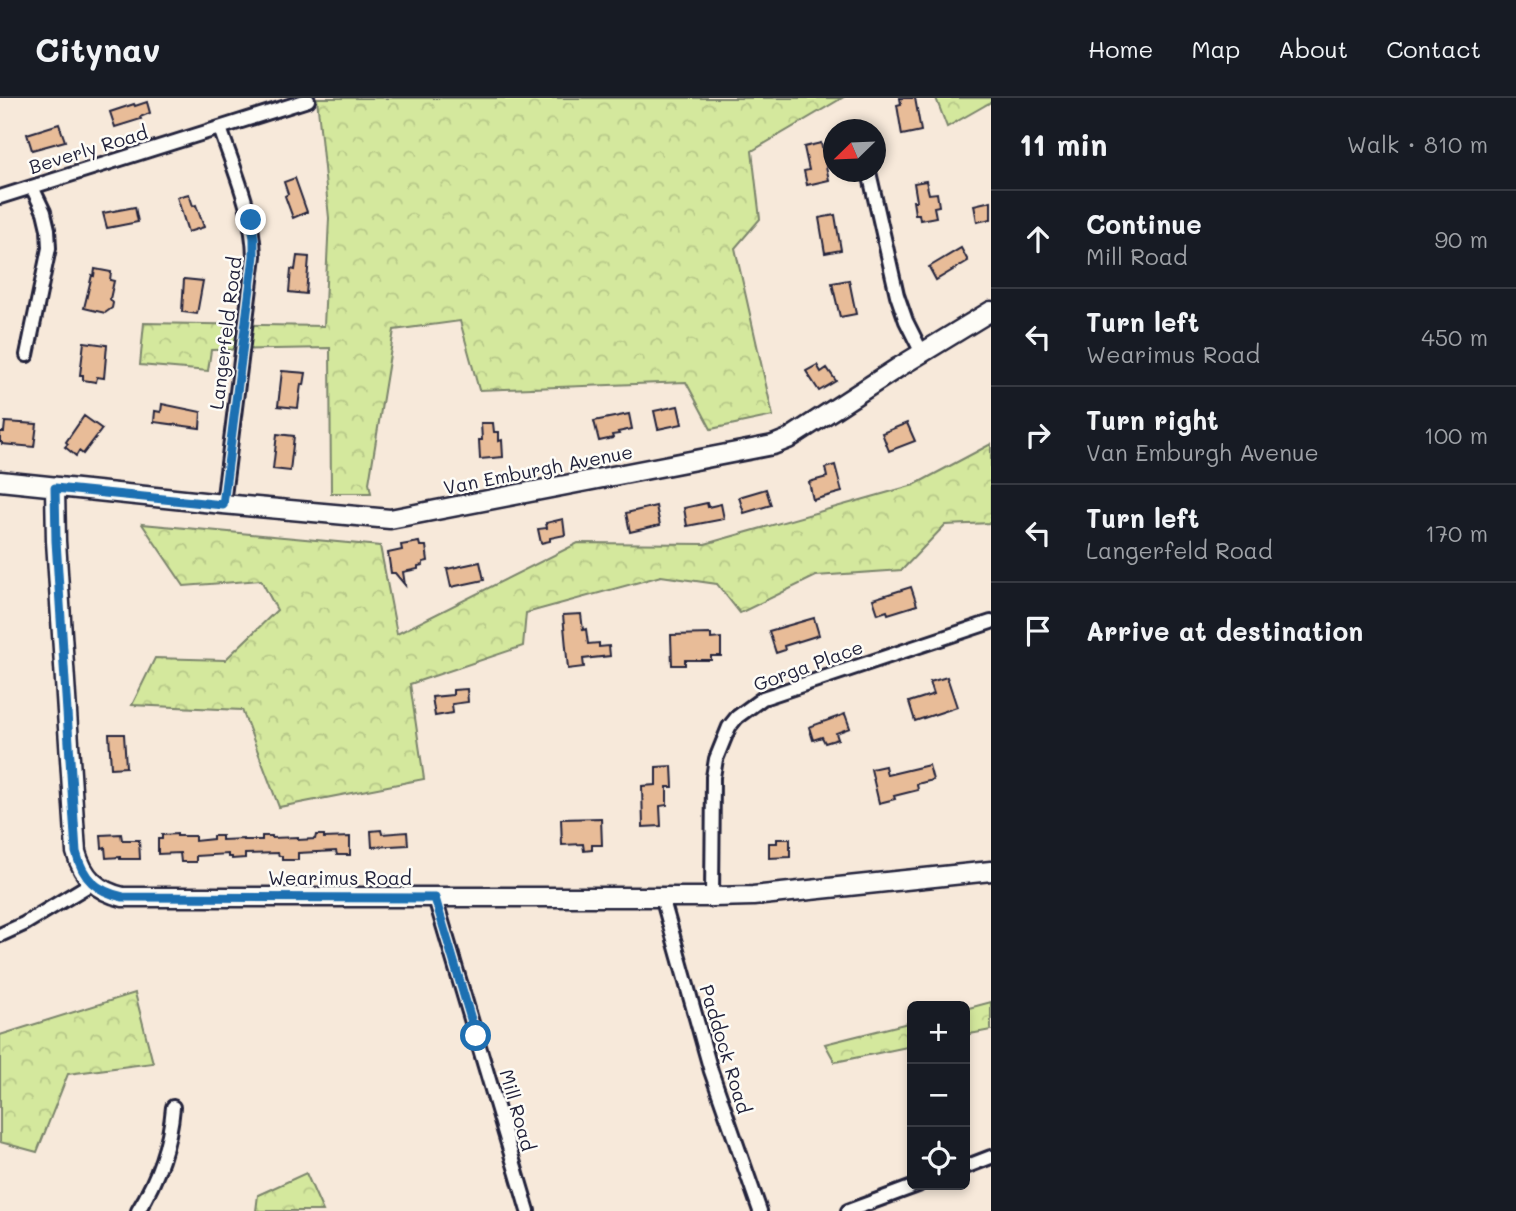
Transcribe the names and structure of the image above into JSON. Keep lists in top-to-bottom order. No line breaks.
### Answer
{"streets":{"street":["Beverly Road","Langerfeld Road","Van Emburgh Avenue","Gorga Place","Wearimus Road","Paddock Road","Mill Road"]},"crossings":[["Beverly Road","Langerfeld Road"],["Langerfeld Road","Van Emburgh Avenue"],["Gorga Place","Wearimus Road"],["Wearimus Road","Paddock Road"],["Wearimus Road","Mill Road"]],"north":"bottom left","page":{"header":"Citynav","nav":["Home","Map","About","Contact"],"heading":["11 min","Walk · 810 m"],"list":[["Continue","Mill Road","90 m"],["Turn left","Wearimus Road","450 m"],["Turn right","Van Emburgh Avenue","100 m"],["Turn left","Langerfeld Road","170 m"],"Arrive at destination"],"map_buttons":["+","−"]}}
